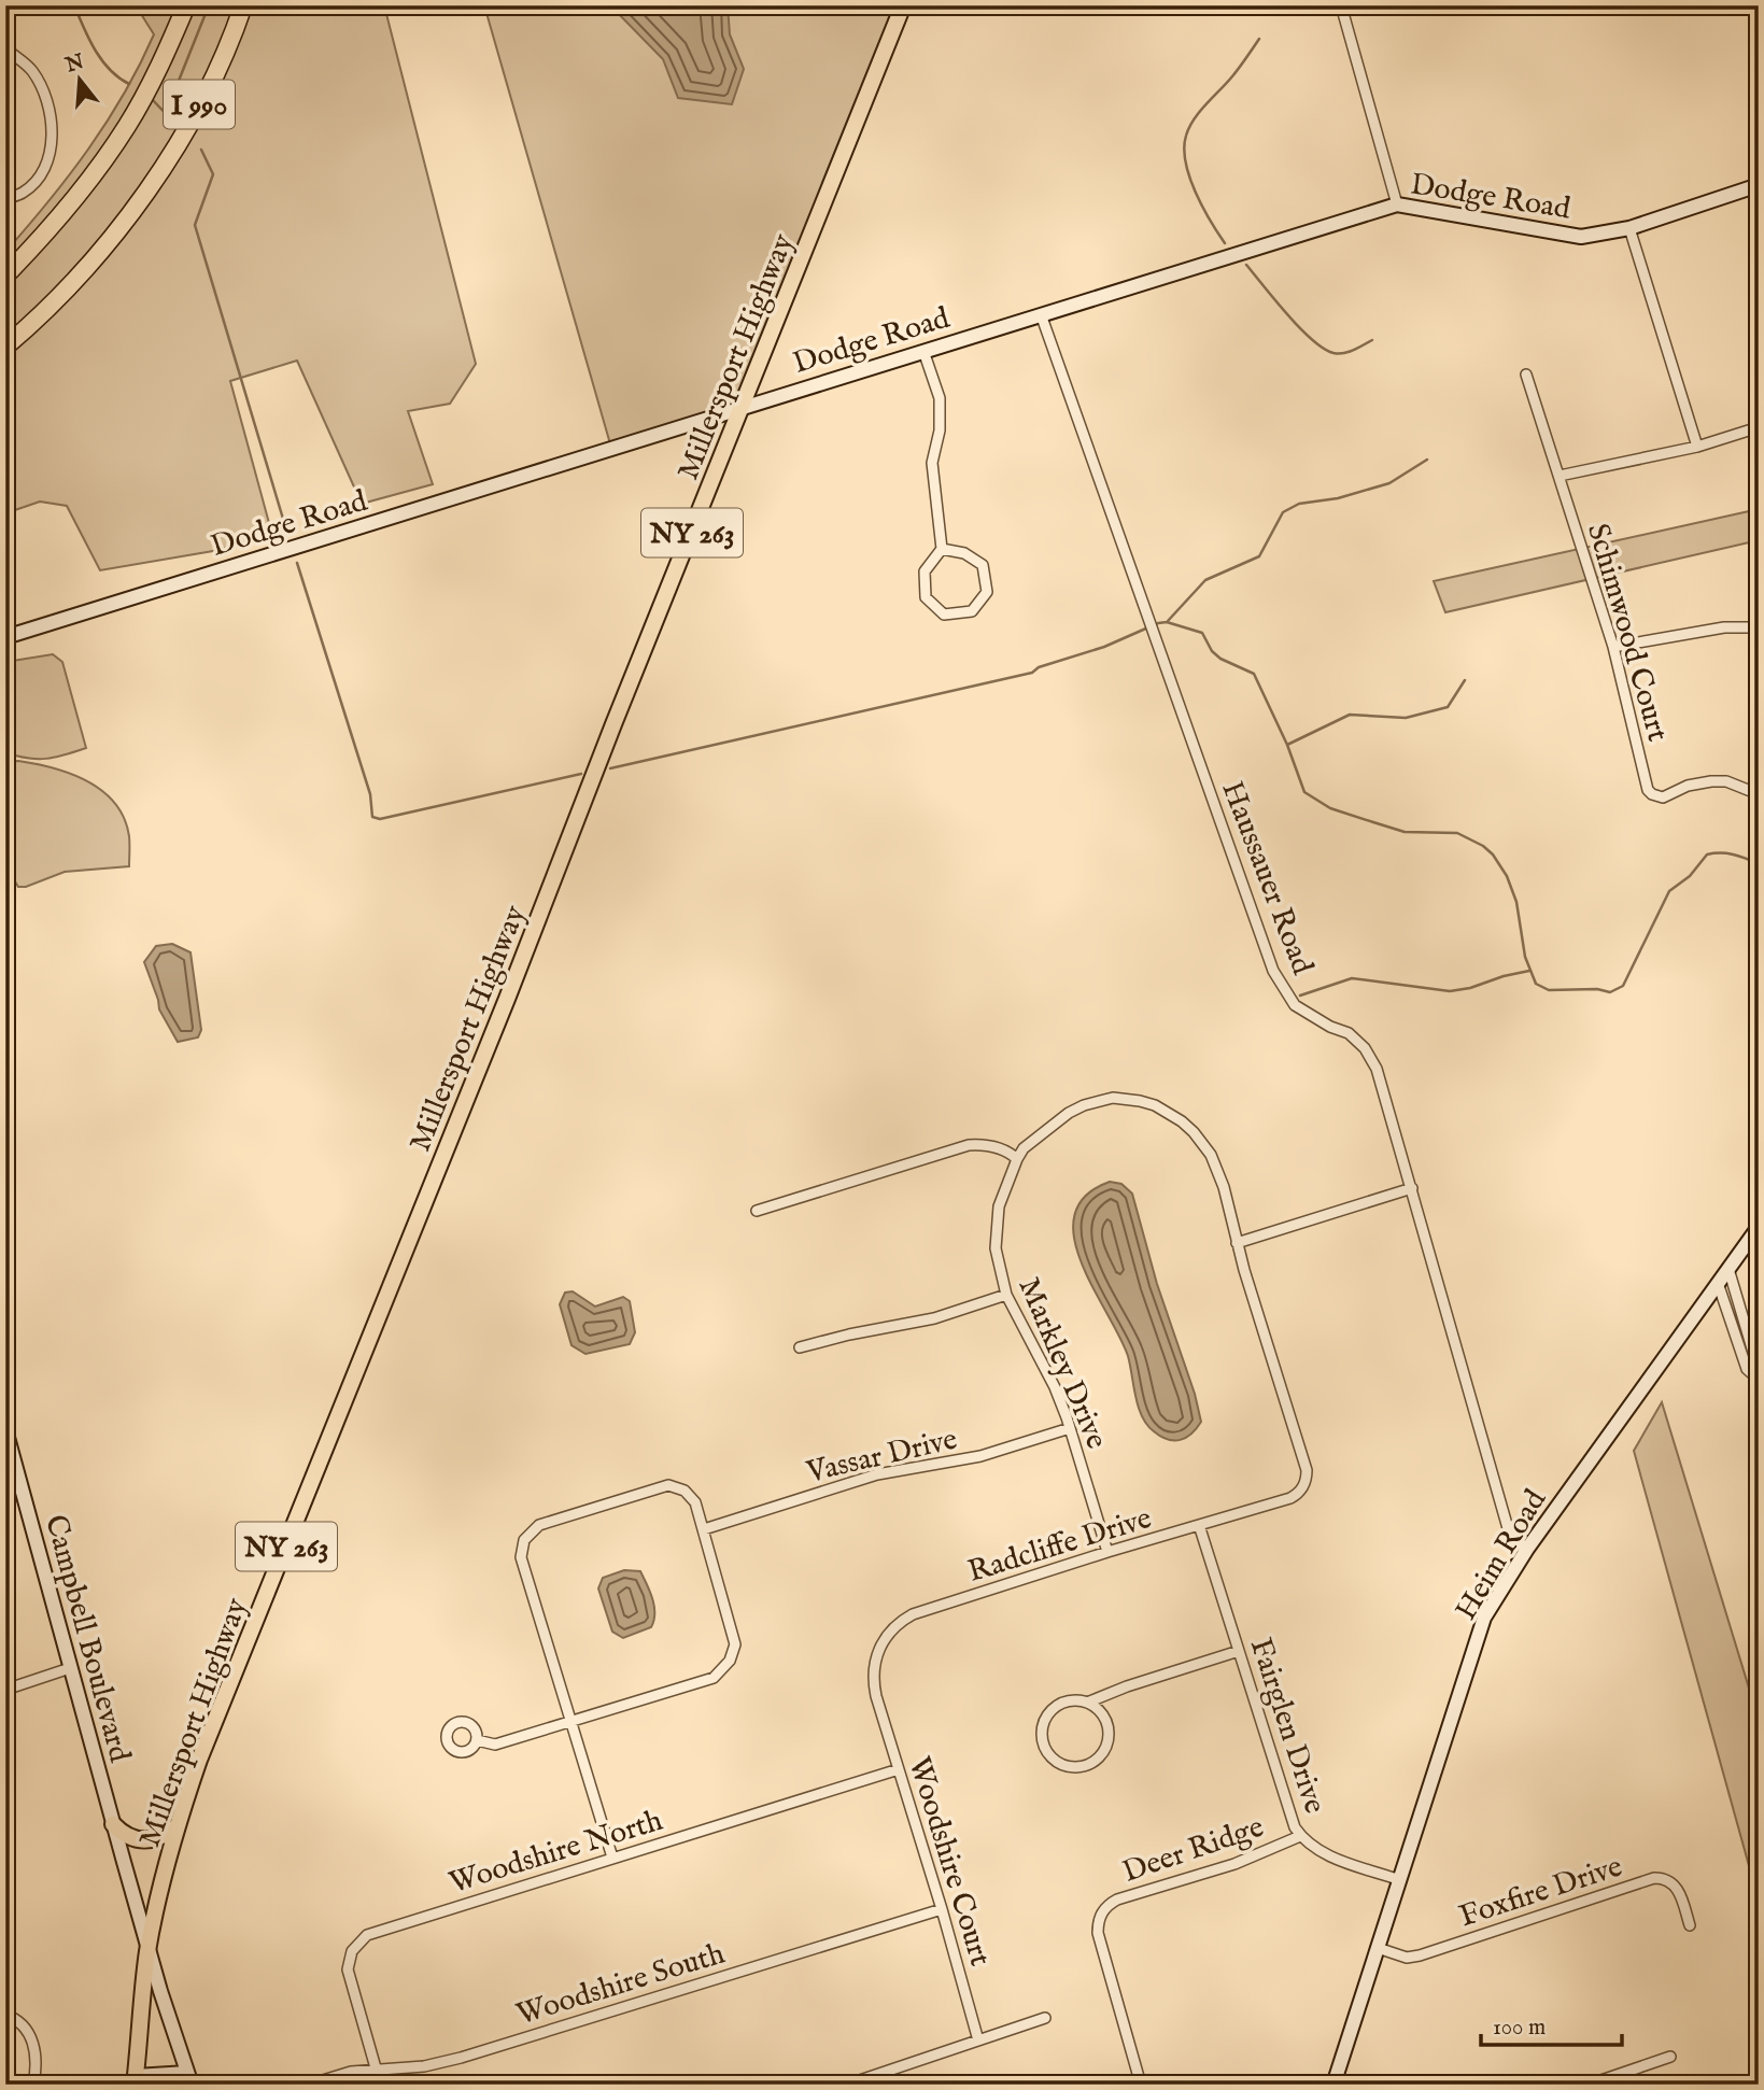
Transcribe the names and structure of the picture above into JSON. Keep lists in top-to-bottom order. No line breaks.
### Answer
{"streets":{"highway":["I 990"],"main road":["Millersport Highway","NY 263"],"street":["Dodge Road","Schimwood Court","Haussauer Road","Markley Drive","Vassar Drive","Radcliffe Drive","Heim Road","Campbell Boulevard","Fairglen Drive","Deer Ridge","Woodshire North","Woodshire Court","Foxfire Drive","Woodshire South"]},"crossings":[["Dodge Road","Millersport Highway"],["Dodge Road","Haussauer Road"],["Millersport Highway","Campbell Boulevard"],["Haussauer Road","Heim Road"],["Markley Drive","Vassar Drive"],["Markley Drive","Radcliffe Drive"],["Radcliffe Drive","Fairglen Drive"],["Radcliffe Drive","Woodshire Court"],["Heim Road","Fairglen Drive"],["Heim Road","Foxfire Drive"],["Fairglen Drive","Deer Ridge"],["Woodshire North","Woodshire Court"],["Woodshire North","Woodshire South"],["Woodshire Court","Woodshire South"]],"scale_bar":"100 m","north":"top"}
